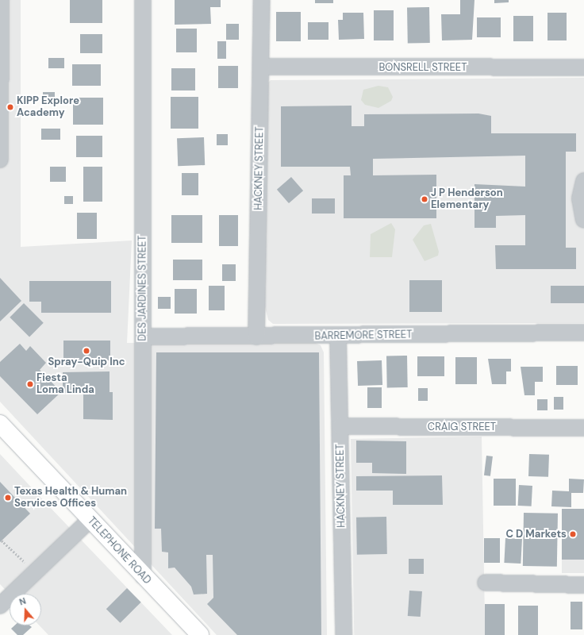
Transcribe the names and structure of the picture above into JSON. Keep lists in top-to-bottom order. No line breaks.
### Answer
{"streets":{"main road":["TELEPHONE ROAD"],"street":["BONSRELL STREET","HACKNEY STREET","DES JARDINES STREET","BARREMORE STREET","CRAIG STREET"]},"crossings":[["BONSRELL STREET","HACKNEY STREET"],["HACKNEY STREET","BARREMORE STREET"],["HACKNEY STREET","CRAIG STREET"],["DES JARDINES STREET","BARREMORE STREET"],["DES JARDINES STREET","TELEPHONE ROAD"]],"places":["KIPP Explore Academy","J P Henderson Elementary","Spray-Quip Inc","Fiesta Loma Linda","Texas Health & Human Services Offices","C D Markets"],"north":"top"}
